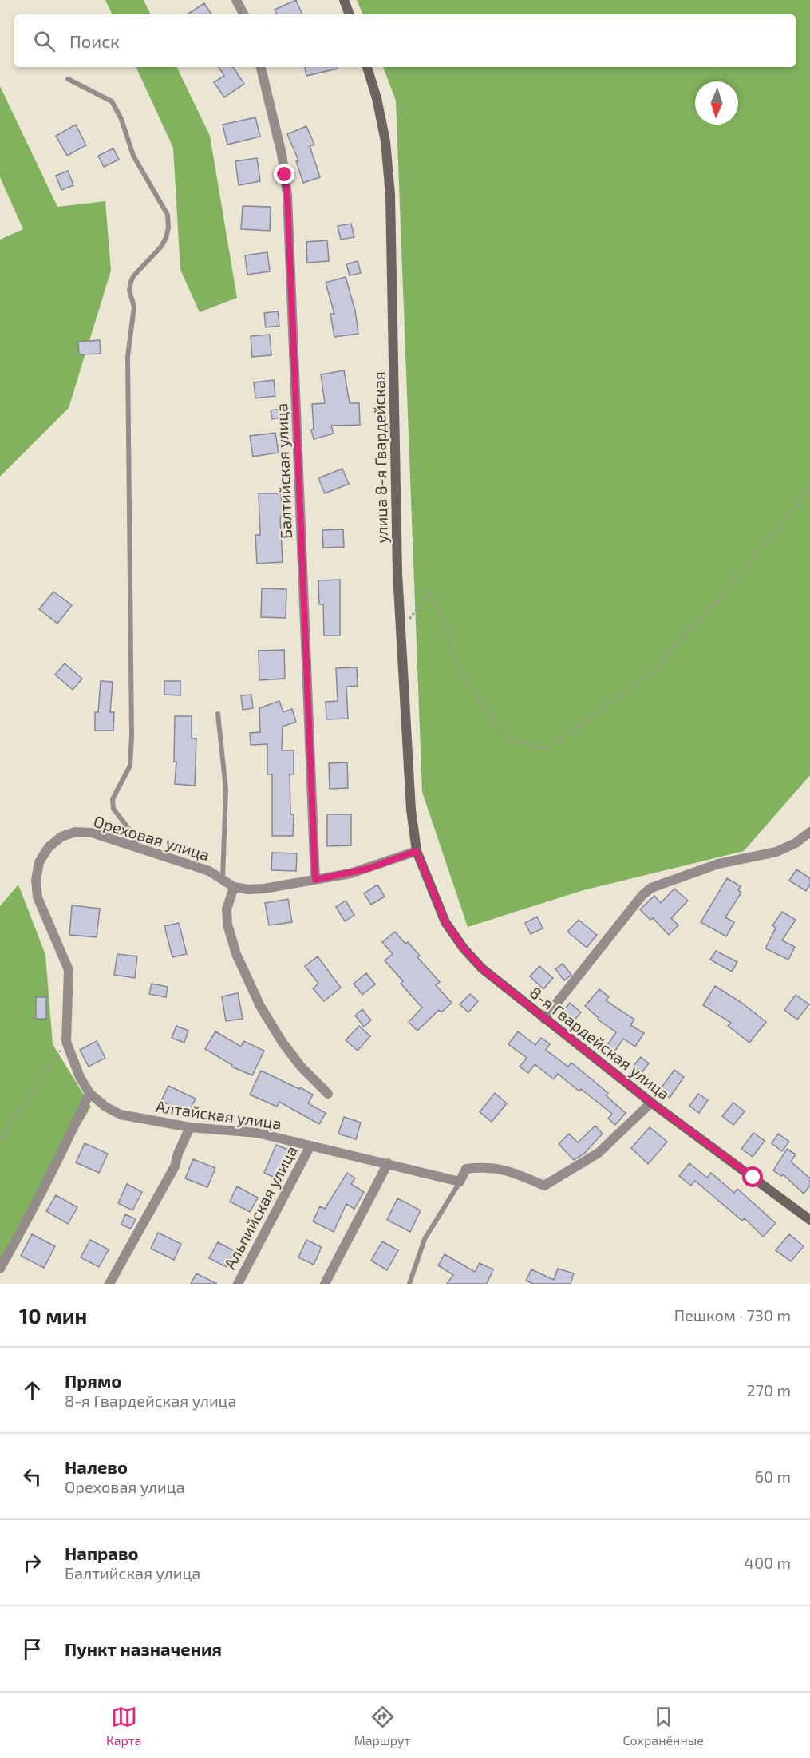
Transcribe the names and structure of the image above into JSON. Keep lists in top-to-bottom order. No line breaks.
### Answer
{"streets":{"street":["улица 8-я Гвардейская","Балтийская улица","Ореховая улица","8-я Гвардейская улица","Алтайская улица","Альпийская улица"]},"crossings":[["улица 8-я Гвардейская","8-я Гвардейская улица"],["Ореховая улица","Алтайская улица"],["Алтайская улица","Альпийская улица"]],"north":"bottom","page":{"search":"Поиск","heading":["10 мин","Пешком · 730 m"],"list":[["Прямо","8-я Гвардейская улица","270 m"],["Налево","Ореховая улица","60 m"],["Направо","Балтийская улица","400 m"],"Пункт назначения"],"nav":["Карта","Маршрут","Сохранённые"]}}
